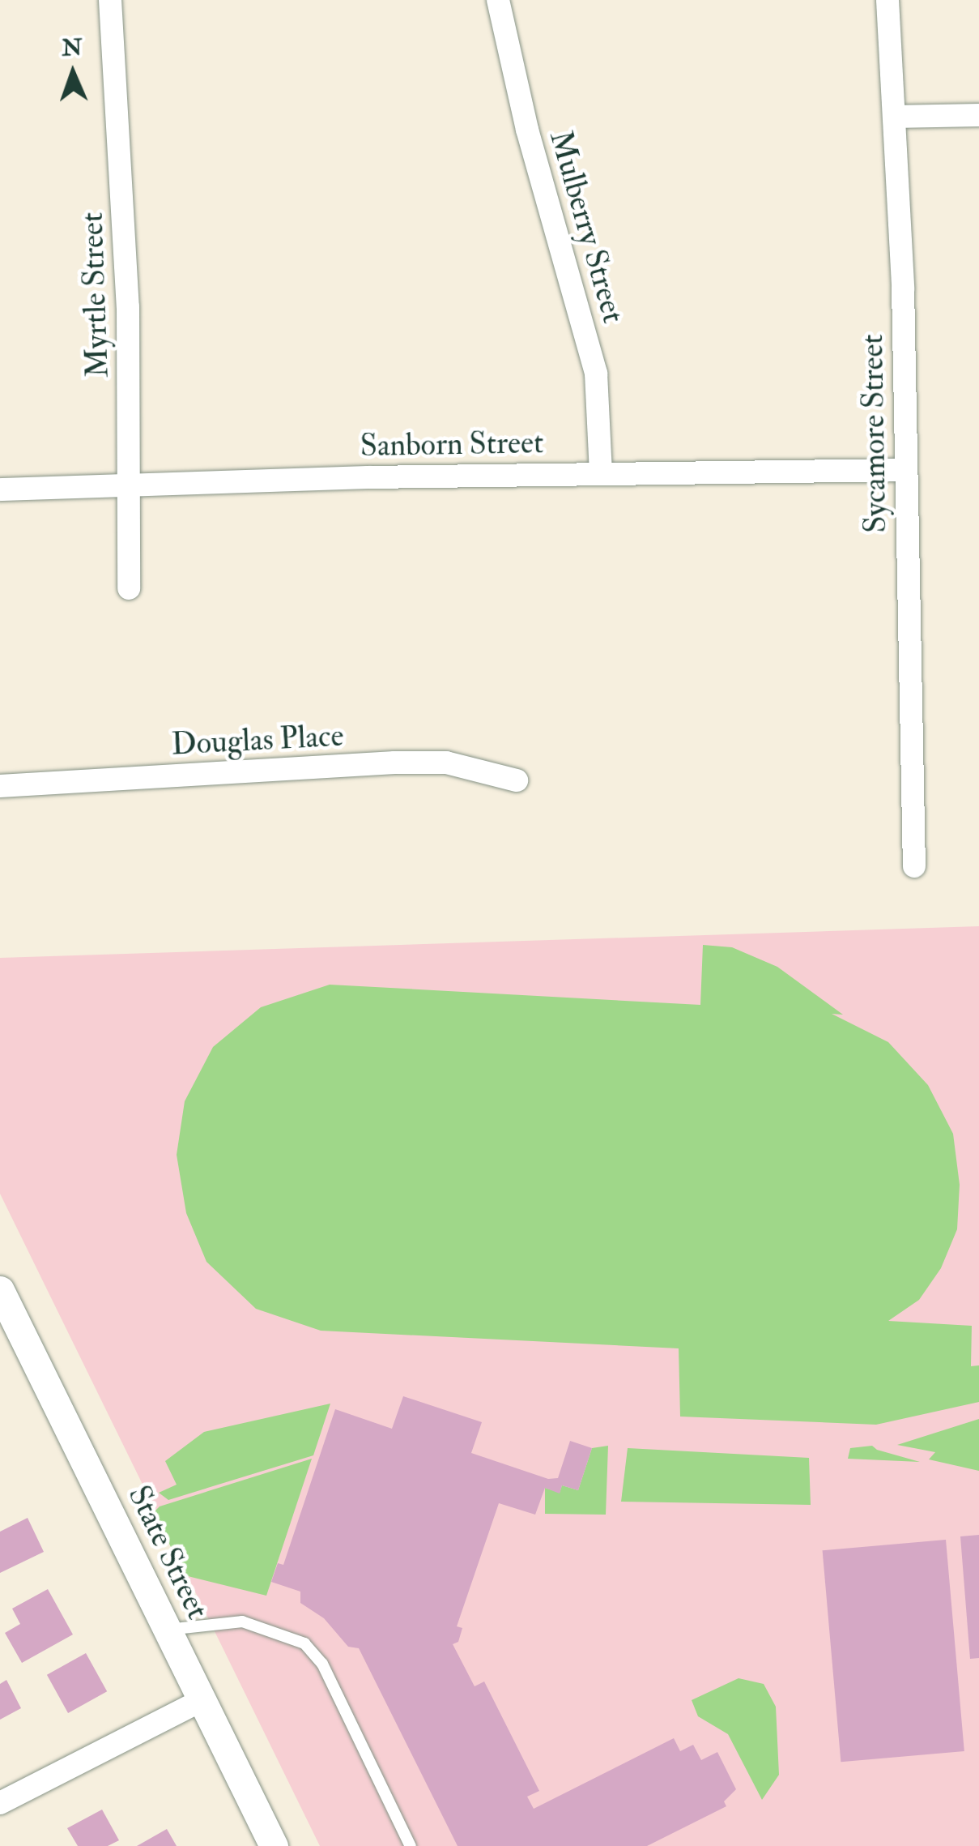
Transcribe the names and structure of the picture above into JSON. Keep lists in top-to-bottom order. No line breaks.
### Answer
{"streets":{"street":["Mulberry Street","Myrtle Street","Sycamore Street","Sanborn Street","Douglas Place","State Street"]},"crossings":[["Mulberry Street","Sanborn Street"],["Myrtle Street","Sanborn Street"],["Sycamore Street","Sanborn Street"]],"north":"top"}
